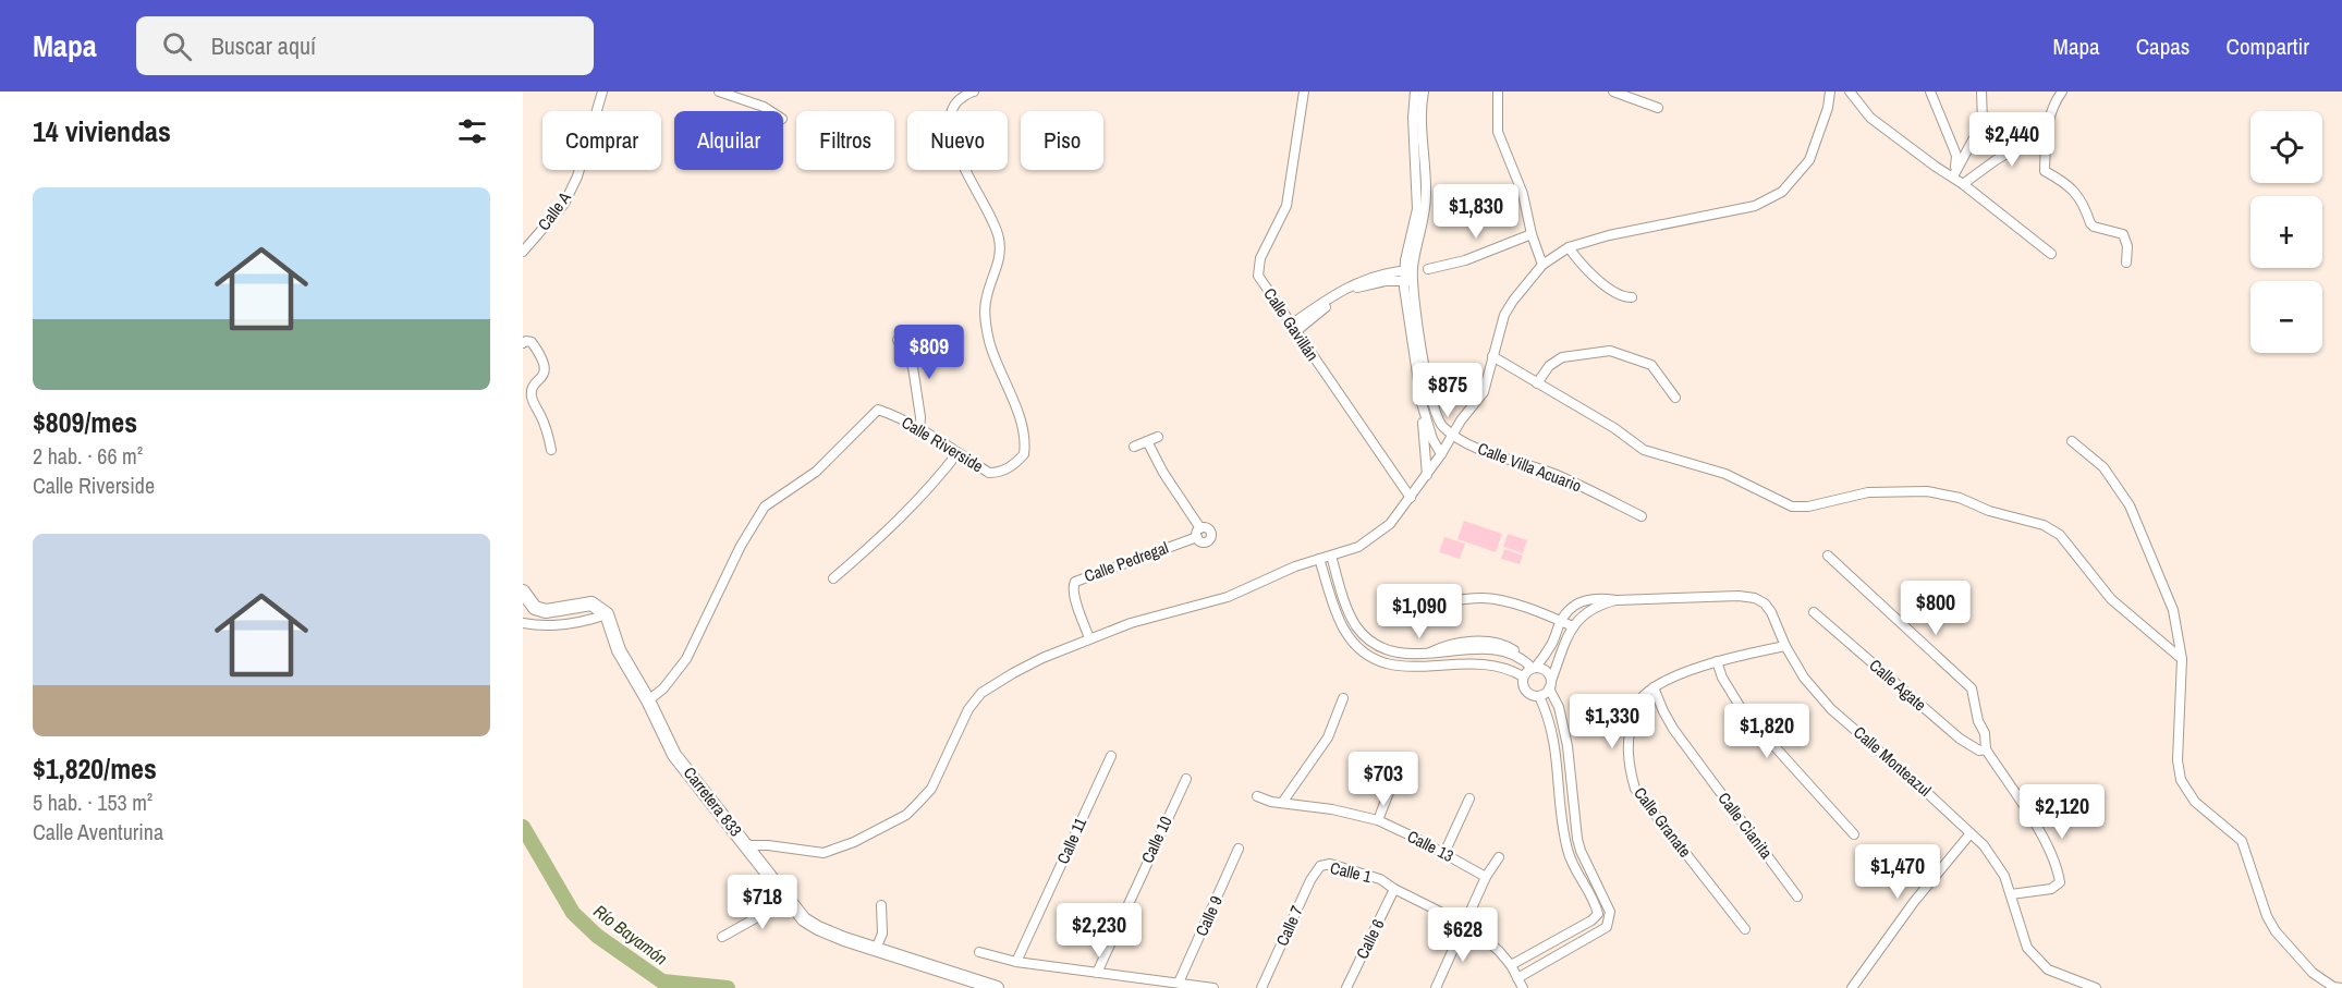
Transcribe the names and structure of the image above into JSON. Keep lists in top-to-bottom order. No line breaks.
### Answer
{"streets":{"street":["Calle A","Calle Gavillán","Calle Riverside","Calle Villa Acuario","Calle Pedregal","Calle Agate","Calle Monteazul","Carretera 833","Calle Granate","Calle Cianita","Calle 10","Calle 11","Calle 13","Calle 1","Calle 9","Calle 7","Calle 6"]},"crossings":[["Calle Riverside","Carretera 833"],["Calle Granate","Calle Cianita"],["Calle 1","Calle 7"],["Calle 1","Calle 6"]],"water":["Río Bayamón"],"page":{"header":"Mapa","search":"Buscar aquí","nav":["Mapa","Capas","Compartir"],"heading":"14 viviendas","map_buttons":["+","−"],"chip":["Comprar","Alquilar","Filtros","Nuevo","Piso"],"price":["$2,440","$1,830","$809","$875","$800","$1,090","$1,330","$1,820","$703","$2,120","$1,470","$718","$2,230","$628"],"list":[{"name":"$809/mes","note":"2 hab. · 66 m² · Calle Riverside"},{"name":"$1,820/mes","note":"5 hab. · 153 m² · Calle Aventurina"}]}}
